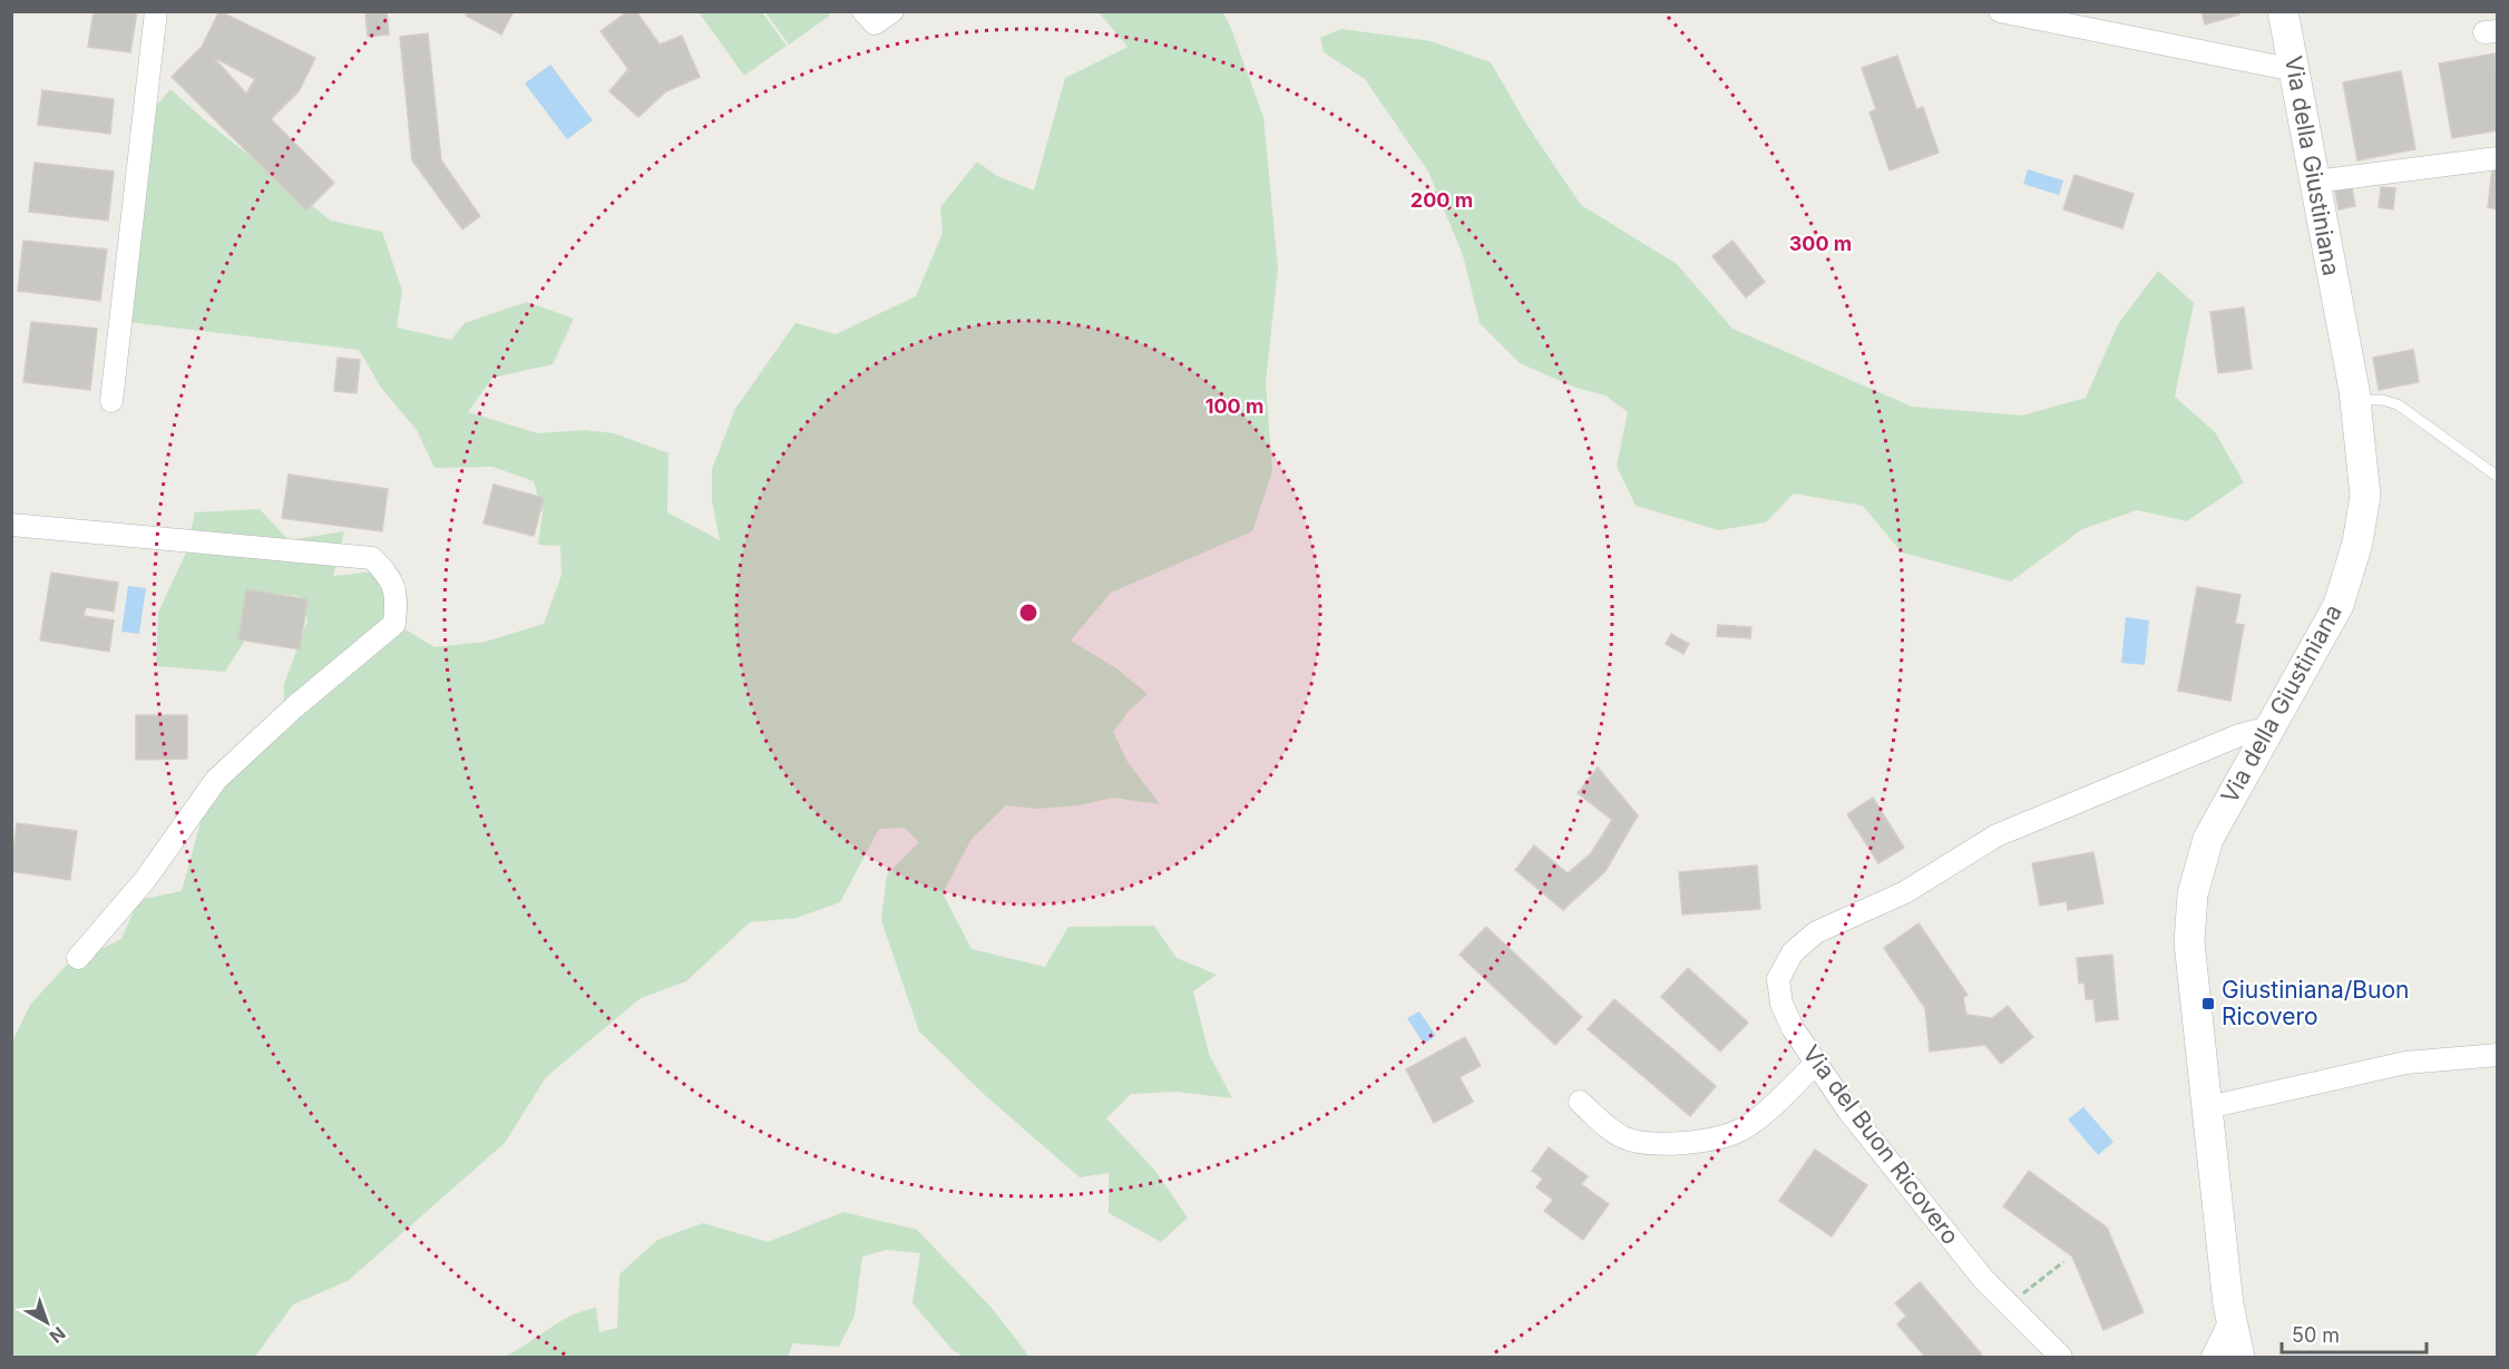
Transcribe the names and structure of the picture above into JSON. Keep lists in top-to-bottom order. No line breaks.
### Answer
{"streets":{"street":["Via della Giustiniana","Via del Buon Ricovero"]},"crossings":[["Via della Giustiniana","Via del Buon Ricovero"]],"places":{"transit":["Giustiniana/Buon Ricovero"]},"scale_bar":"50 m","north":"bottom right","rings":["200 m","300 m","100 m"]}
